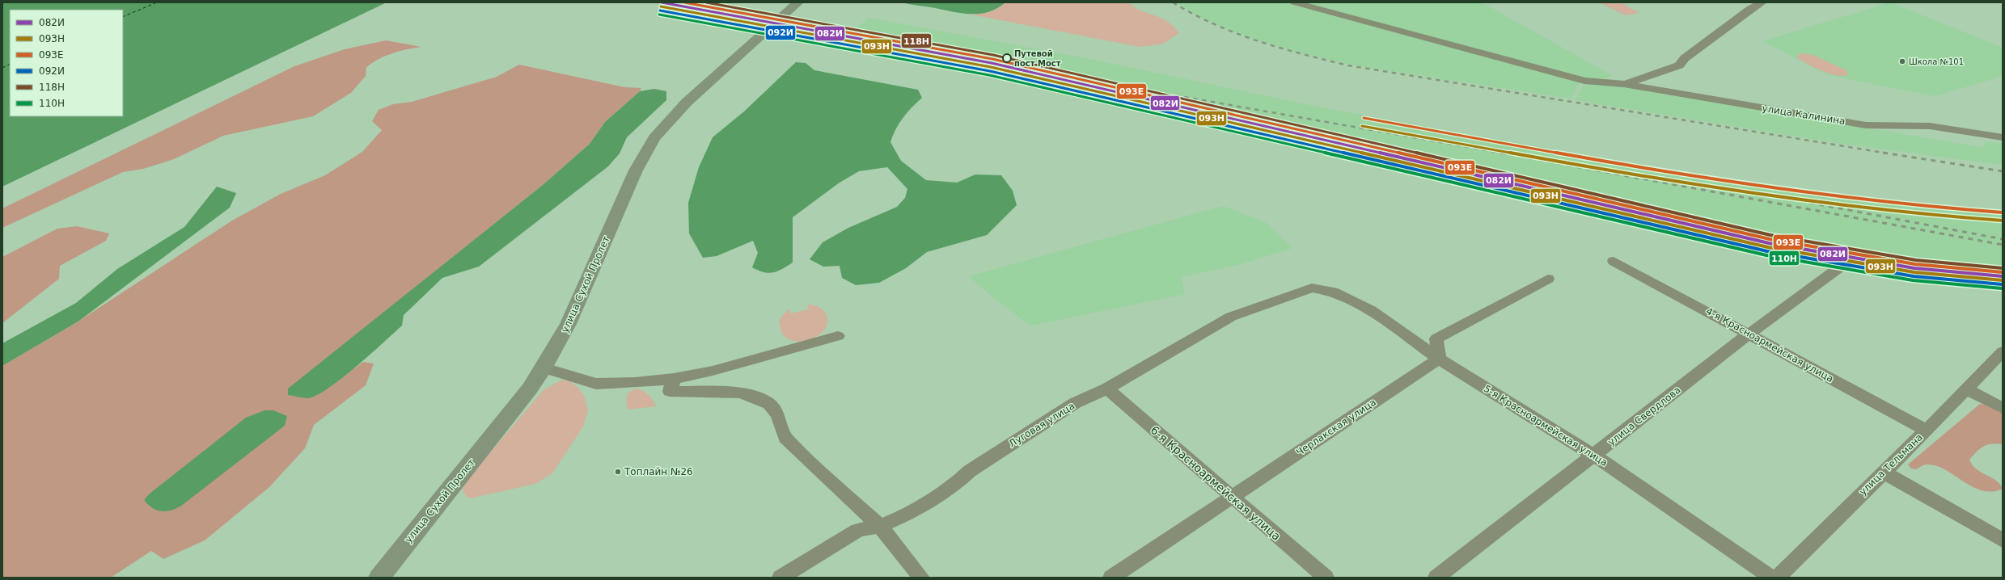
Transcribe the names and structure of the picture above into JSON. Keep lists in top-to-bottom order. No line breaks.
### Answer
{"streets":{"main road":["улица Сухой Пролет"],"street":["улица Калинина","4-я Красноармейская улица","улица Свердлова","Луговая улица","5-я Красноармейская улица","Черлакская улица","улица Тельмана","6-я Красноармейская улица"]},"crossings":[["4-я Красноармейская улица","улица Свердлова"],["4-я Красноармейская улица","улица Тельмана"],["улица Свердлова","5-я Красноармейская улица"],["Луговая улица","5-я Красноармейская улица"],["Луговая улица","6-я Красноармейская улица"],["5-я Красноармейская улица","Черлакская улица"],["Черлакская улица","6-я Красноармейская улица"]],"places":["Путевой пост Мост","Школа №101","Топлайн №26"],"lines":["transit line 082И","transit line 093Е","transit line 118Н","transit line 093Н","transit line 092И","transit line 110Н"],"legend":["082И","093Н","093Е","092И","118Н","110Н"]}
